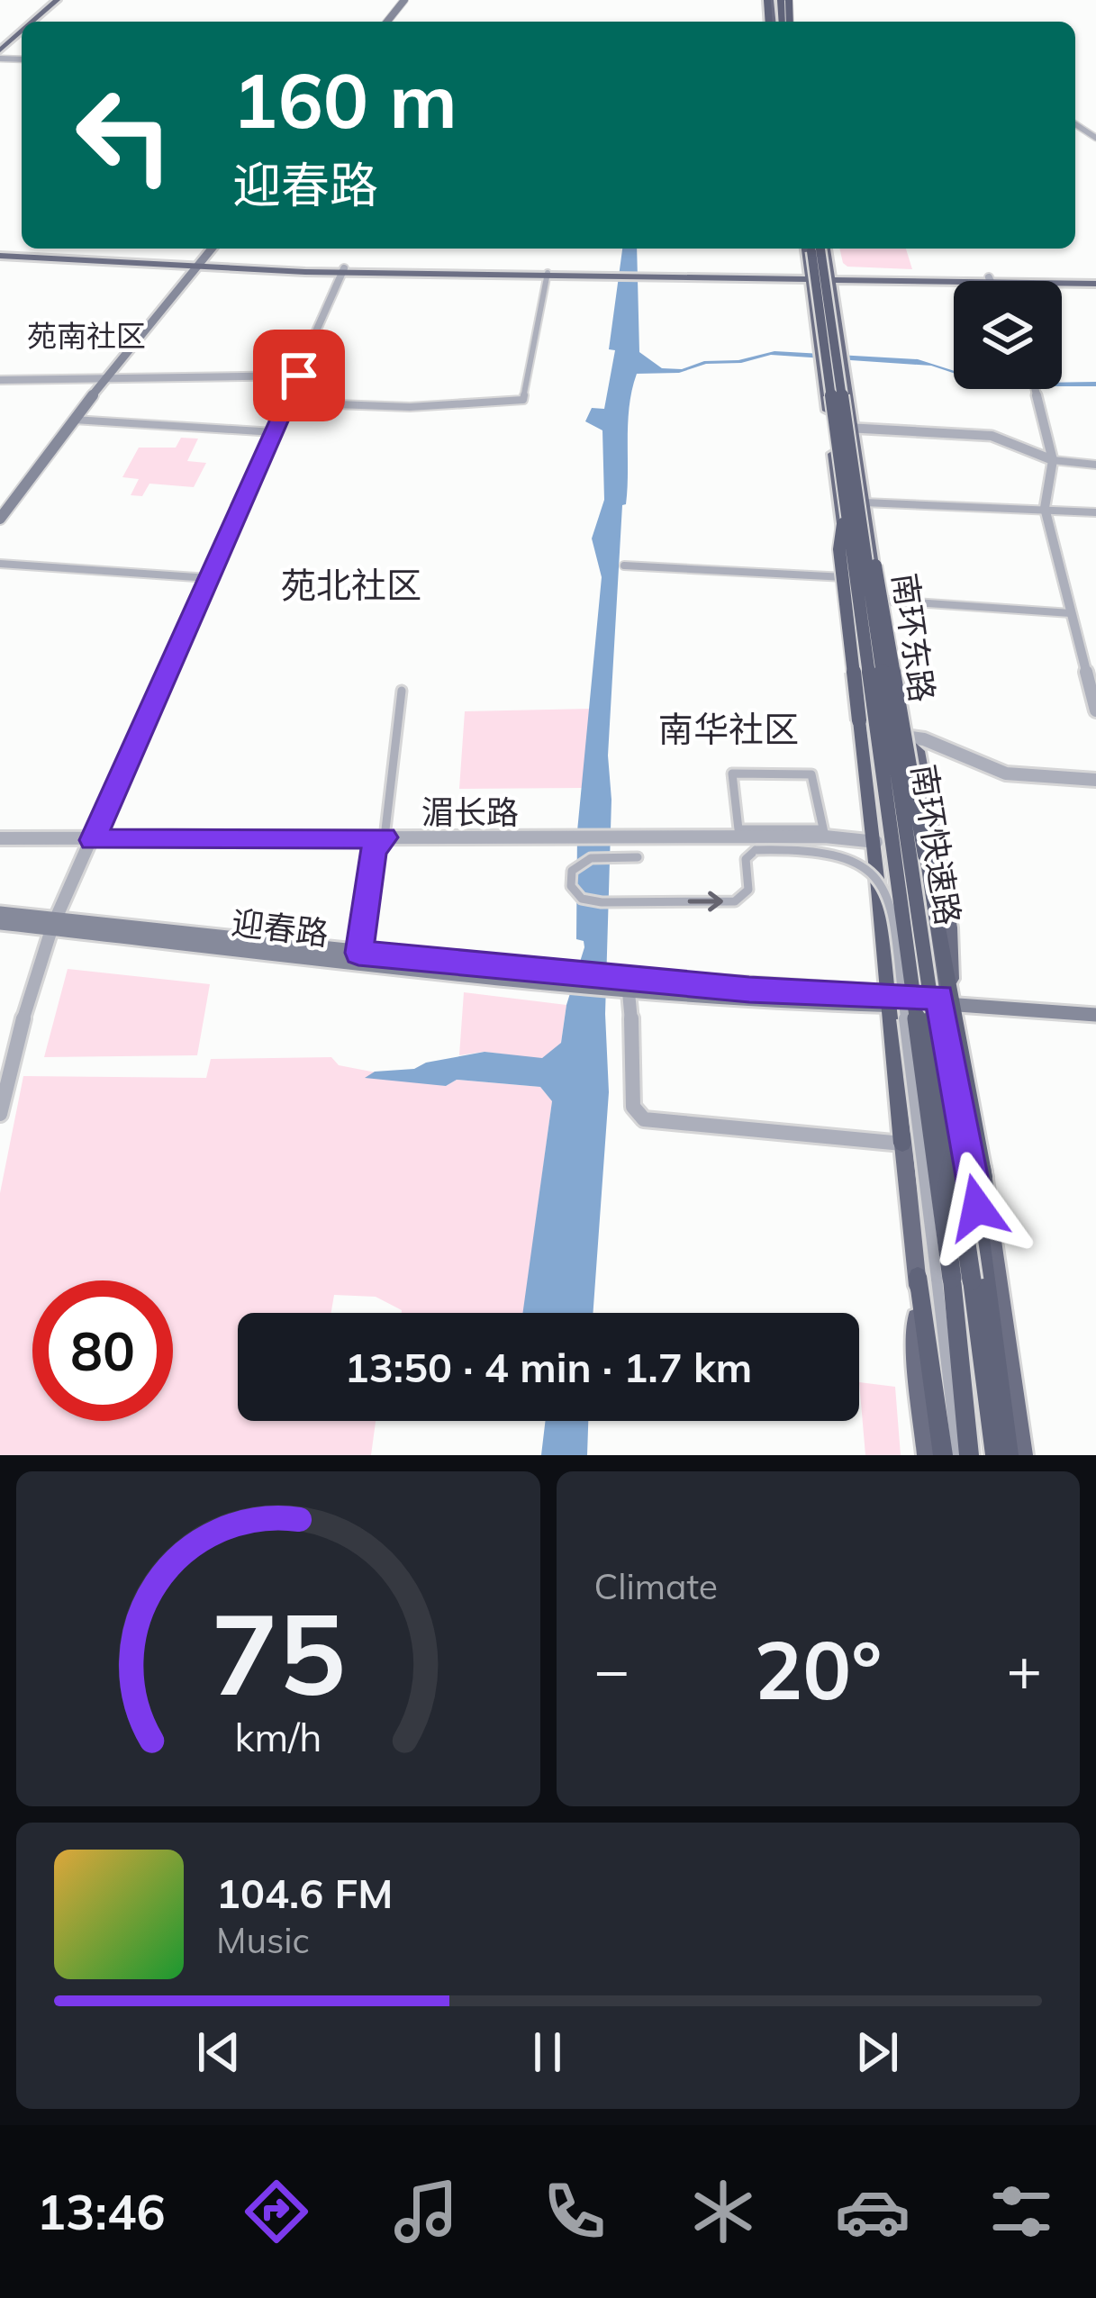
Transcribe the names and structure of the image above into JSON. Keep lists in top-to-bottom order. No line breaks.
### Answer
{"streets":{"highway":["南环快速路"],"main road":["南环东路","迎春路"],"street":["湄长路"]},"crossings":[["南环东路","南环快速路"],["南环东路","迎春路"]],"districts":["苑南社区","苑北社区","南华社区"],"page":{"turn":["160 m","迎春路"],"limit":"80","trip":"13:50 · 4 min · 1.7 km","tile":"Climate","heat":["−","20°","+"],"song":["104.6 FM","Music"],"tabs":"13:46","gauge":["75","km/h"]}}
